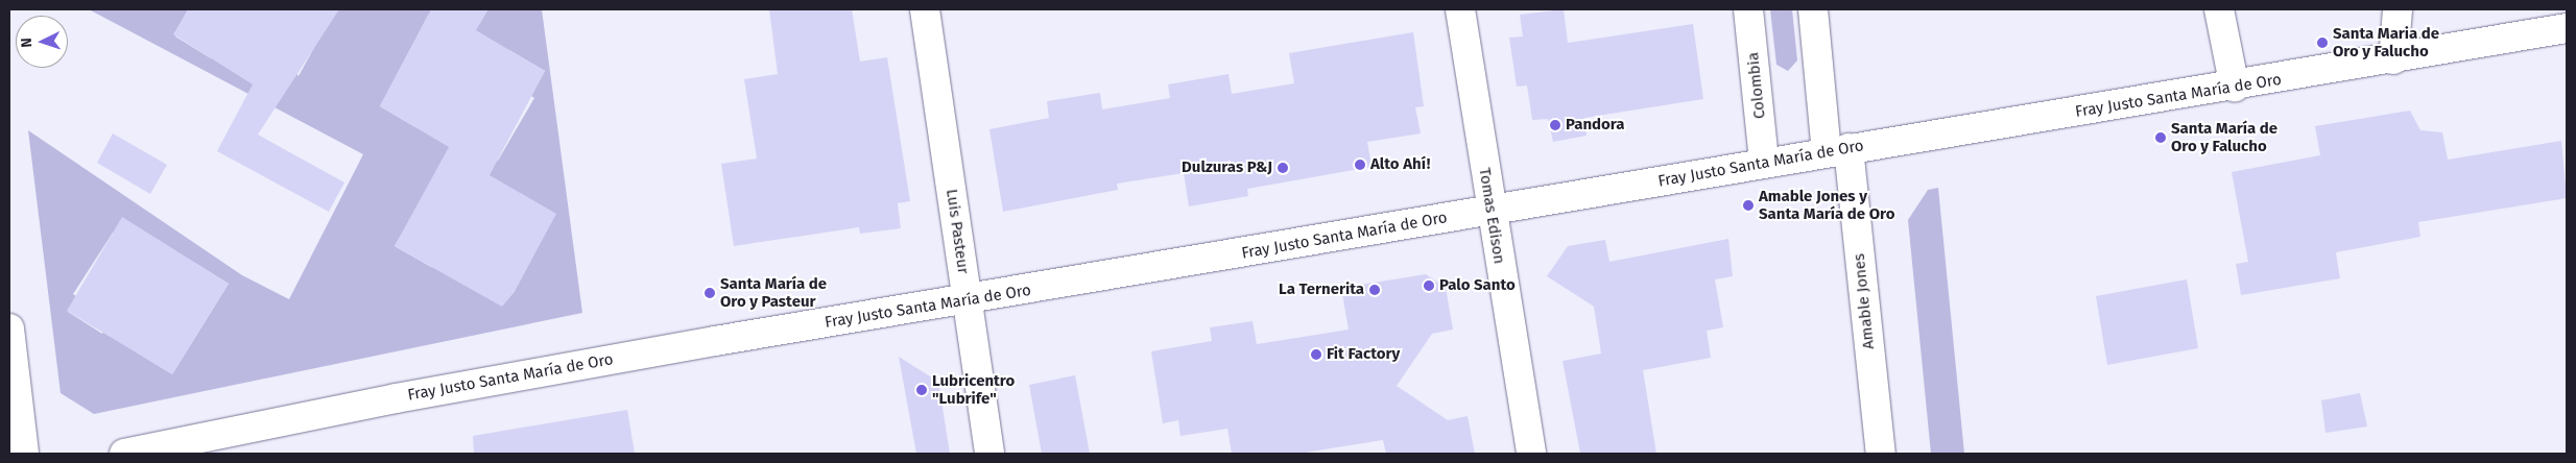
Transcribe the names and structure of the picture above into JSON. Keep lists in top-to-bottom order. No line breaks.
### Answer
{"streets":{"main road":["Colombia","Fray Justo Santa María de Oro","Tomas Edison","Luis Pasteur","Amable Jones"]},"crossings":[["Colombia","Fray Justo Santa María de Oro"],["Fray Justo Santa María de Oro","Tomas Edison"],["Fray Justo Santa María de Oro","Luis Pasteur"],["Fray Justo Santa María de Oro","Amable Jones"]],"places":["Santa Maria de Oro y Falucho","Pandora","Santa María de Oro y Falucho","Alto Ahí!","Dulzuras P&J","Amable Jones y Santa María de Oro","Palo Santo","La Ternerita","Santa María de Oro y Pasteur","Fit Factory","Lubricentro \"Lubrife\""],"north":"left"}
